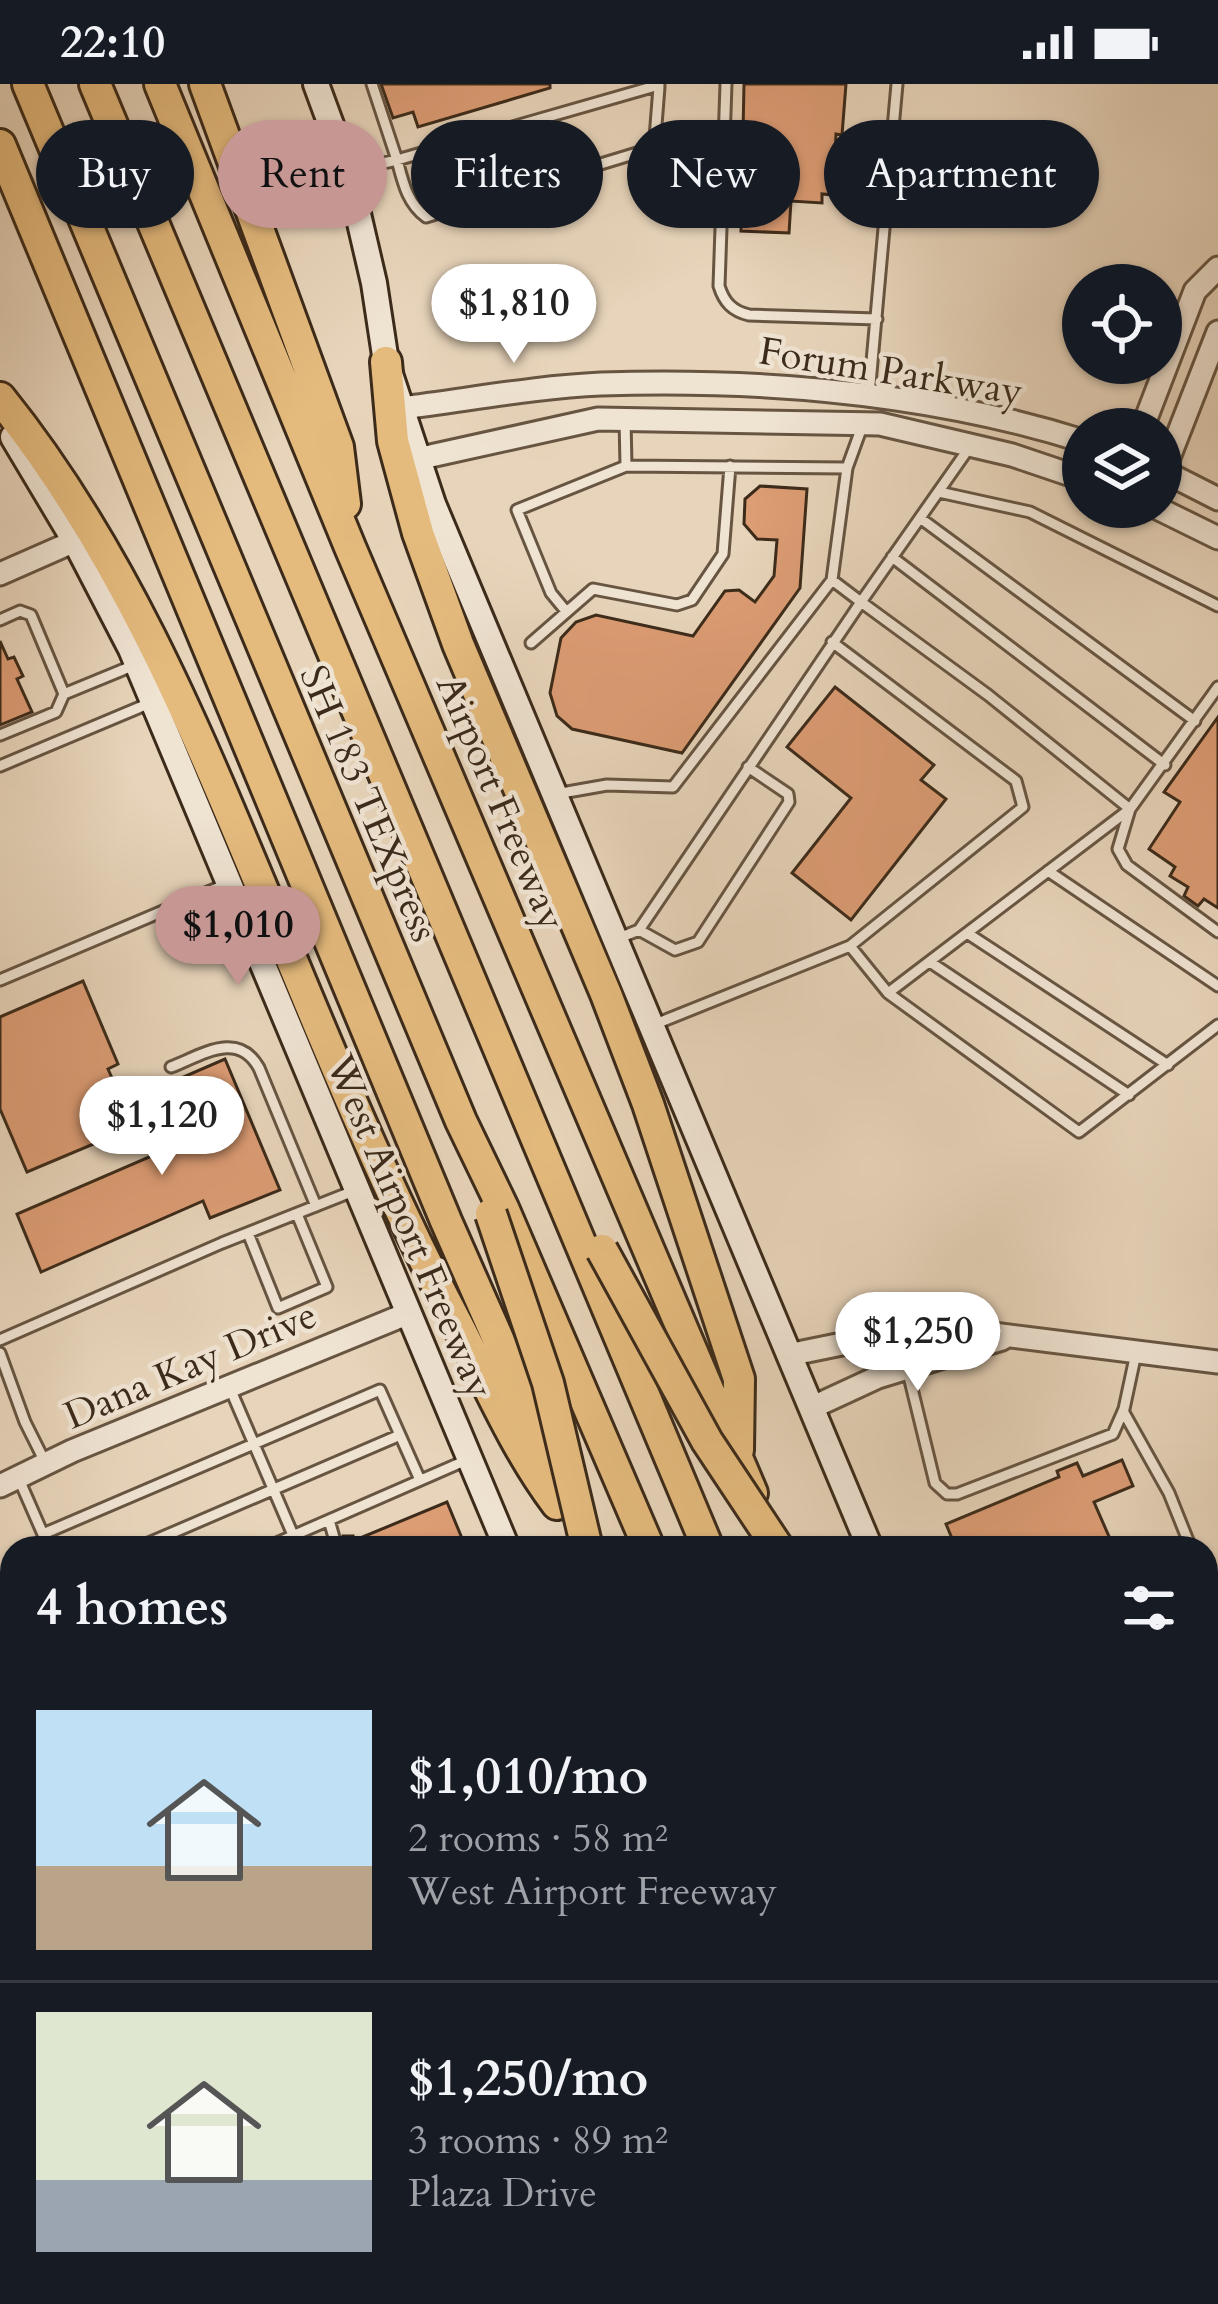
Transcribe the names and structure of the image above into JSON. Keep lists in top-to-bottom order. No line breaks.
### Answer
{"streets":{"highway":["Airport Freeway","SH 183 TEXpress"],"main road":["West Airport Freeway"],"street":["Forum Parkway","Dana Kay Drive"]},"crossings":[["Forum Parkway","Airport Freeway"],["West Airport Freeway","Dana Kay Drive"]],"page":{"status":"22:10","chip":["Buy","Rent","Filters","New","Apartment"],"price":["$1,810","$1,010","$1,120","$1,250"],"heading":"4 homes","list":[{"name":"$1,010/mo","note":"2 rooms · 58 m² · West Airport Freeway"},{"name":"$1,250/mo","note":"3 rooms · 89 m² · Plaza Drive"}]}}
